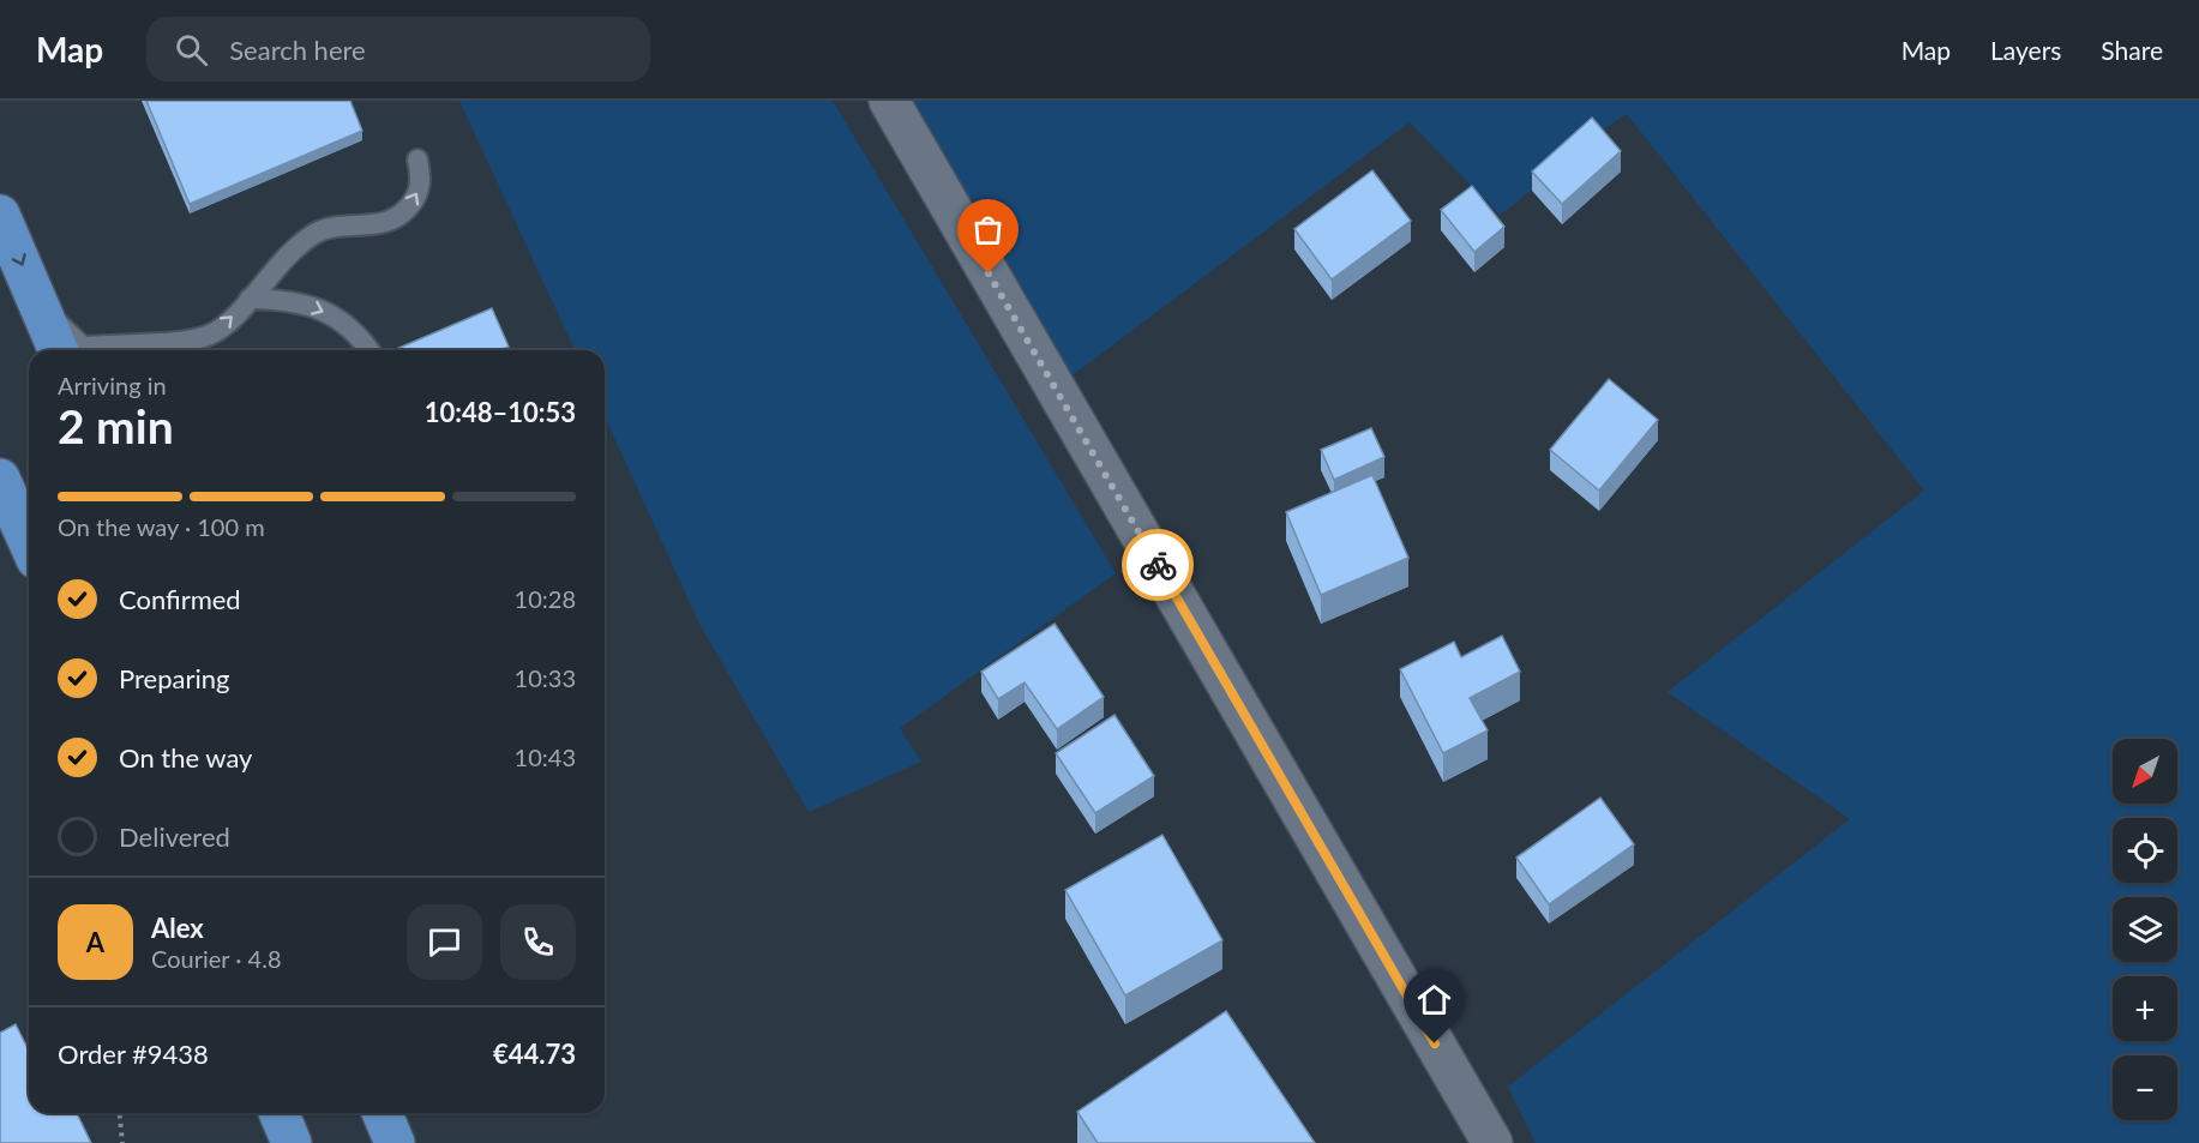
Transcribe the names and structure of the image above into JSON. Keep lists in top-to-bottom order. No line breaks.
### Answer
{"north":"bottom left","page":{"header":"Map","search":"Search here","nav":["Map","Layers","Share"],"heading":["2 min","Arriving in","10:48–10:53"],"panel":["Alex","Courier · 4.8","Order #9438","€44.73"],"bar":"On the way · 100 m","list":[["Confirmed","10:28"],["Preparing","10:33"],["On the way","10:43"],"Delivered"],"map_buttons":["+","−"],"round":"A"}}
